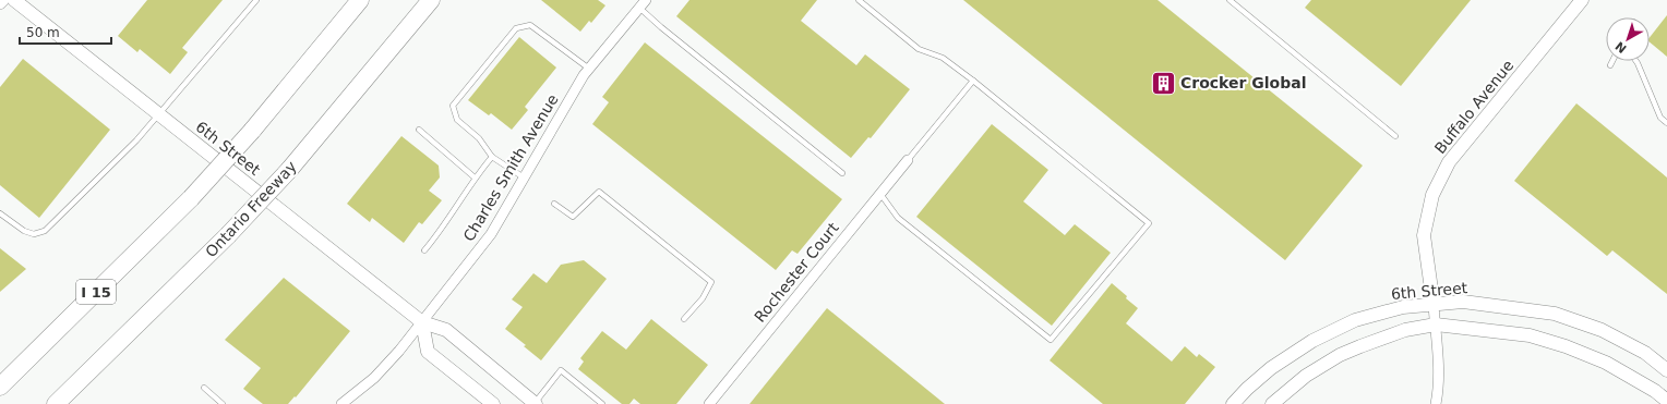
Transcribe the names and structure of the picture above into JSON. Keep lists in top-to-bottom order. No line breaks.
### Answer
{"streets":{"highway":["Ontario Freeway","I 15"],"street":["Buffalo Avenue","6th Street","Charles Smith Avenue","Rochester Court"]},"crossings":[["Buffalo Avenue","6th Street"],["6th Street","Charles Smith Avenue"]],"places":{"building":["Crocker Global"]},"scale_bar":"50 m","north":"bottom left"}
